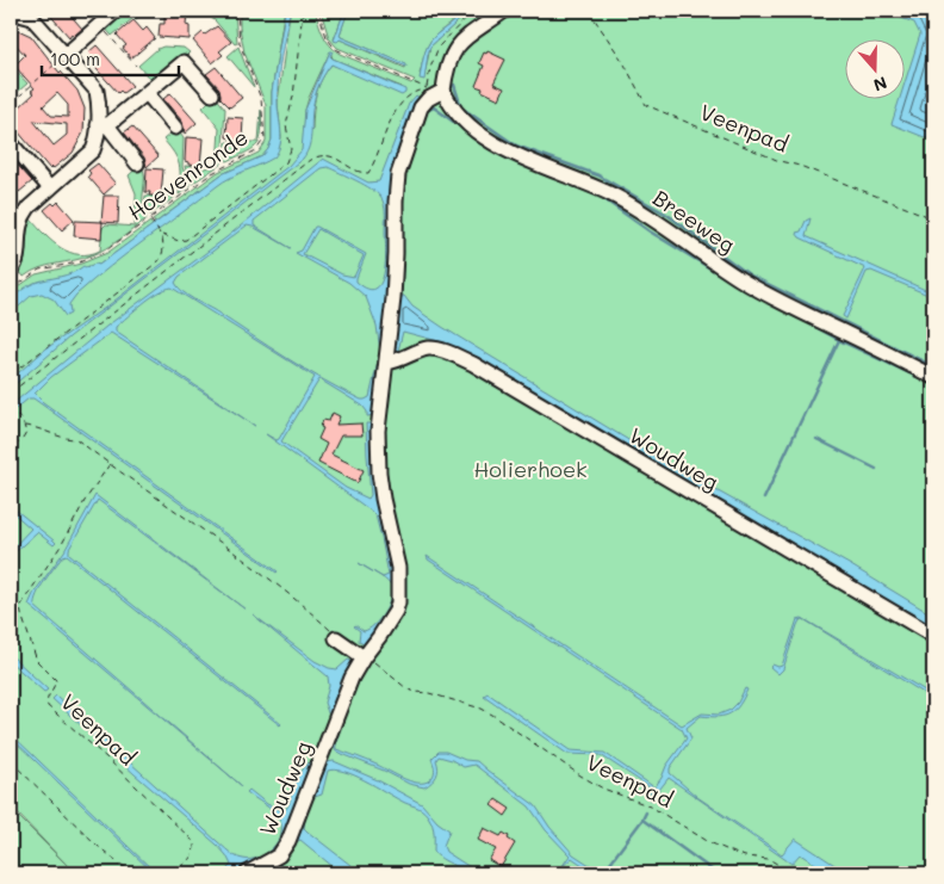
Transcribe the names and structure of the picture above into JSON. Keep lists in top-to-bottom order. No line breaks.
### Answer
{"streets":{"street":["Breeweg","Woudweg"],"path":["Veenpad","Hoevenronde"]},"crossings":[["Veenpad","Woudweg"],["Breeweg","Woudweg"]],"parks":["Holierhoek"],"scale_bar":"100 m","north":"bottom"}
